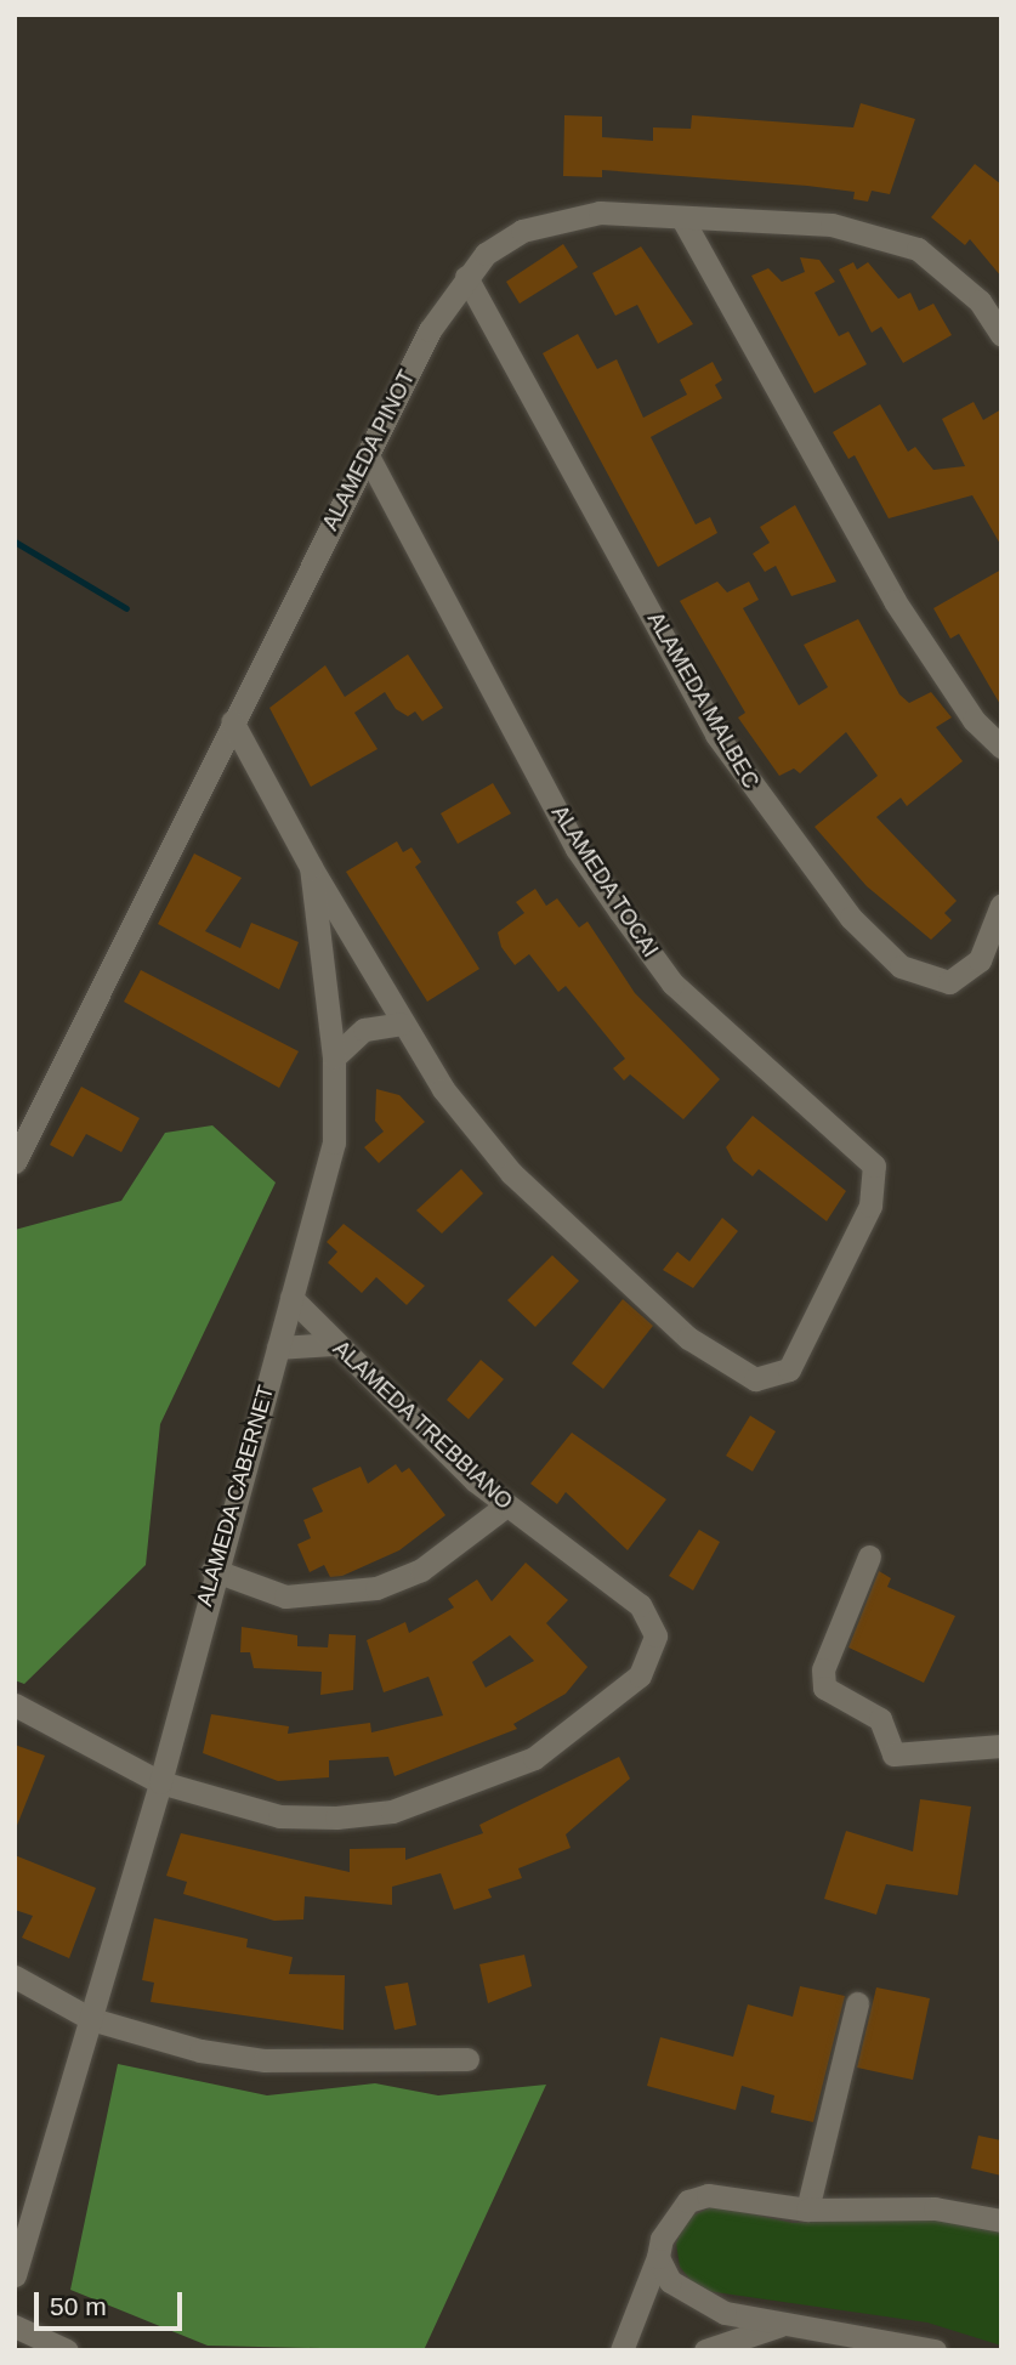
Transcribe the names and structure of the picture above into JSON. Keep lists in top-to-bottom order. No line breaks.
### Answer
{"streets":{"street":["ALAMEDA PINOT","ALAMEDA MALBEC","ALAMEDA TOCAI","ALAMEDA TREBBIANO","ALAMEDA CABERNET"]},"crossings":[["ALAMEDA PINOT","ALAMEDA MALBEC"],["ALAMEDA PINOT","ALAMEDA TOCAI"],["ALAMEDA PINOT","ALAMEDA CABERNET"],["ALAMEDA TREBBIANO","ALAMEDA CABERNET"]],"scale_bar":"50 m"}
